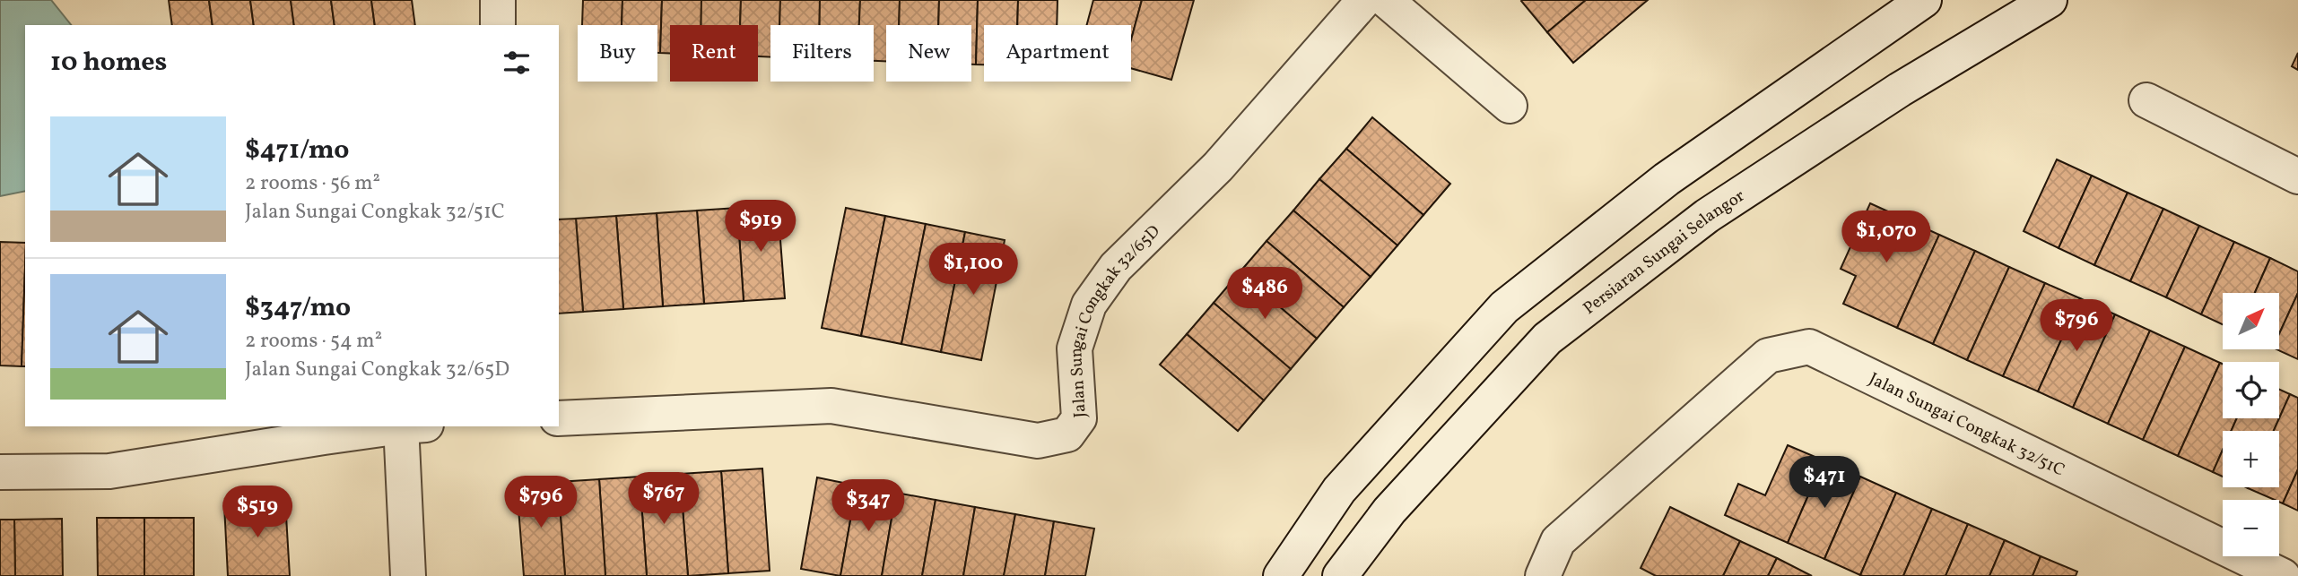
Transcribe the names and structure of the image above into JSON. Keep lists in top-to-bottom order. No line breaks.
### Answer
{"streets":{"street":["Persiaran Sungai Selangor","Jalan Sungai Congkak 32/65D","Jalan Sungai Congkak 32/51C"]},"north":"top right","page":{"chip":["Buy","Rent","Filters","New","Apartment"],"heading":"10 homes","list":[{"name":"$471/mo","note":"2 rooms · 56 m² · Jalan Sungai Congkak 32/51C"},{"name":"$347/mo","note":"2 rooms · 54 m² · Jalan Sungai Congkak 32/65D"}],"price":["$919","$1,070","$1,100","$486","$796","$471","$767","$796","$347","$519"],"map_buttons":["+","−"]}}
